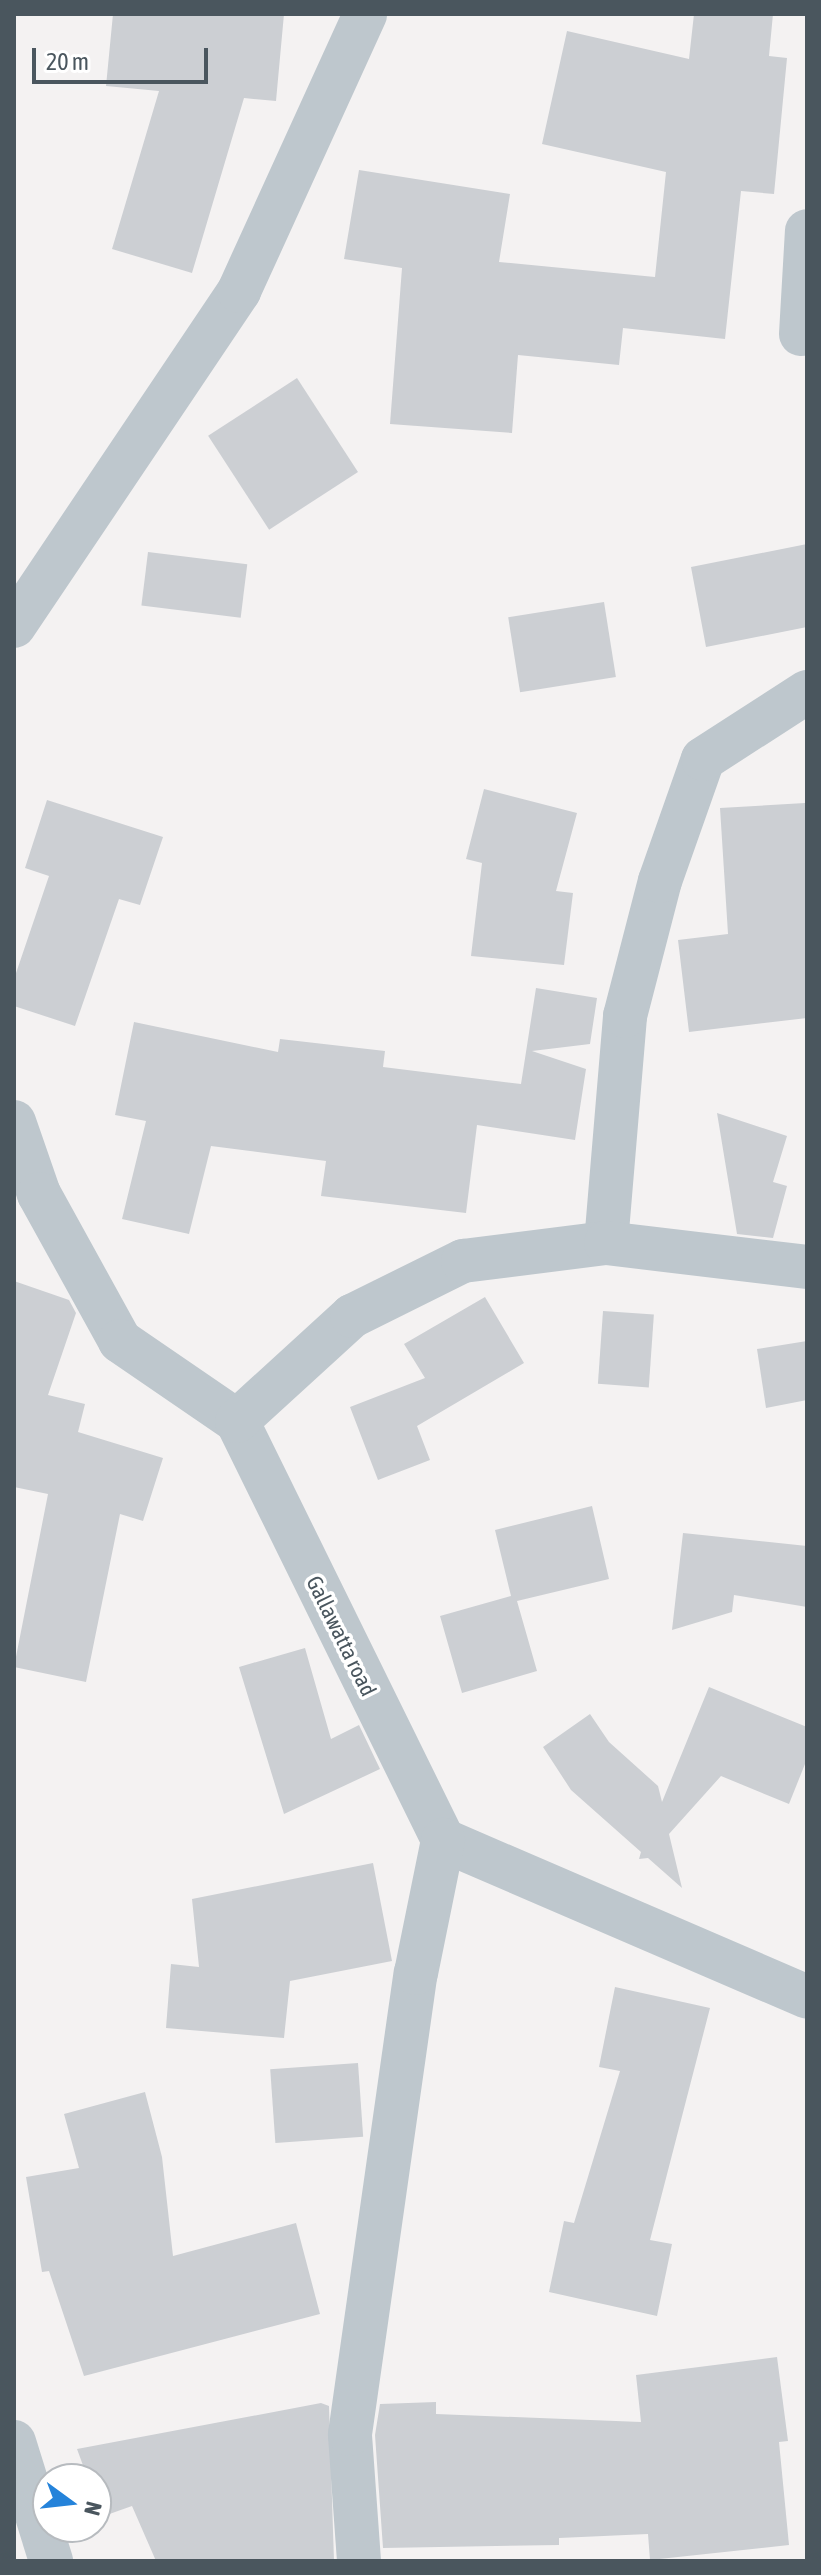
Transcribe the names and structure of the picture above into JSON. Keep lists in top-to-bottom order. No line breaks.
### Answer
{"streets":{"street":["Gallawatta road"]},"scale_bar":"20 m","north":"right"}
